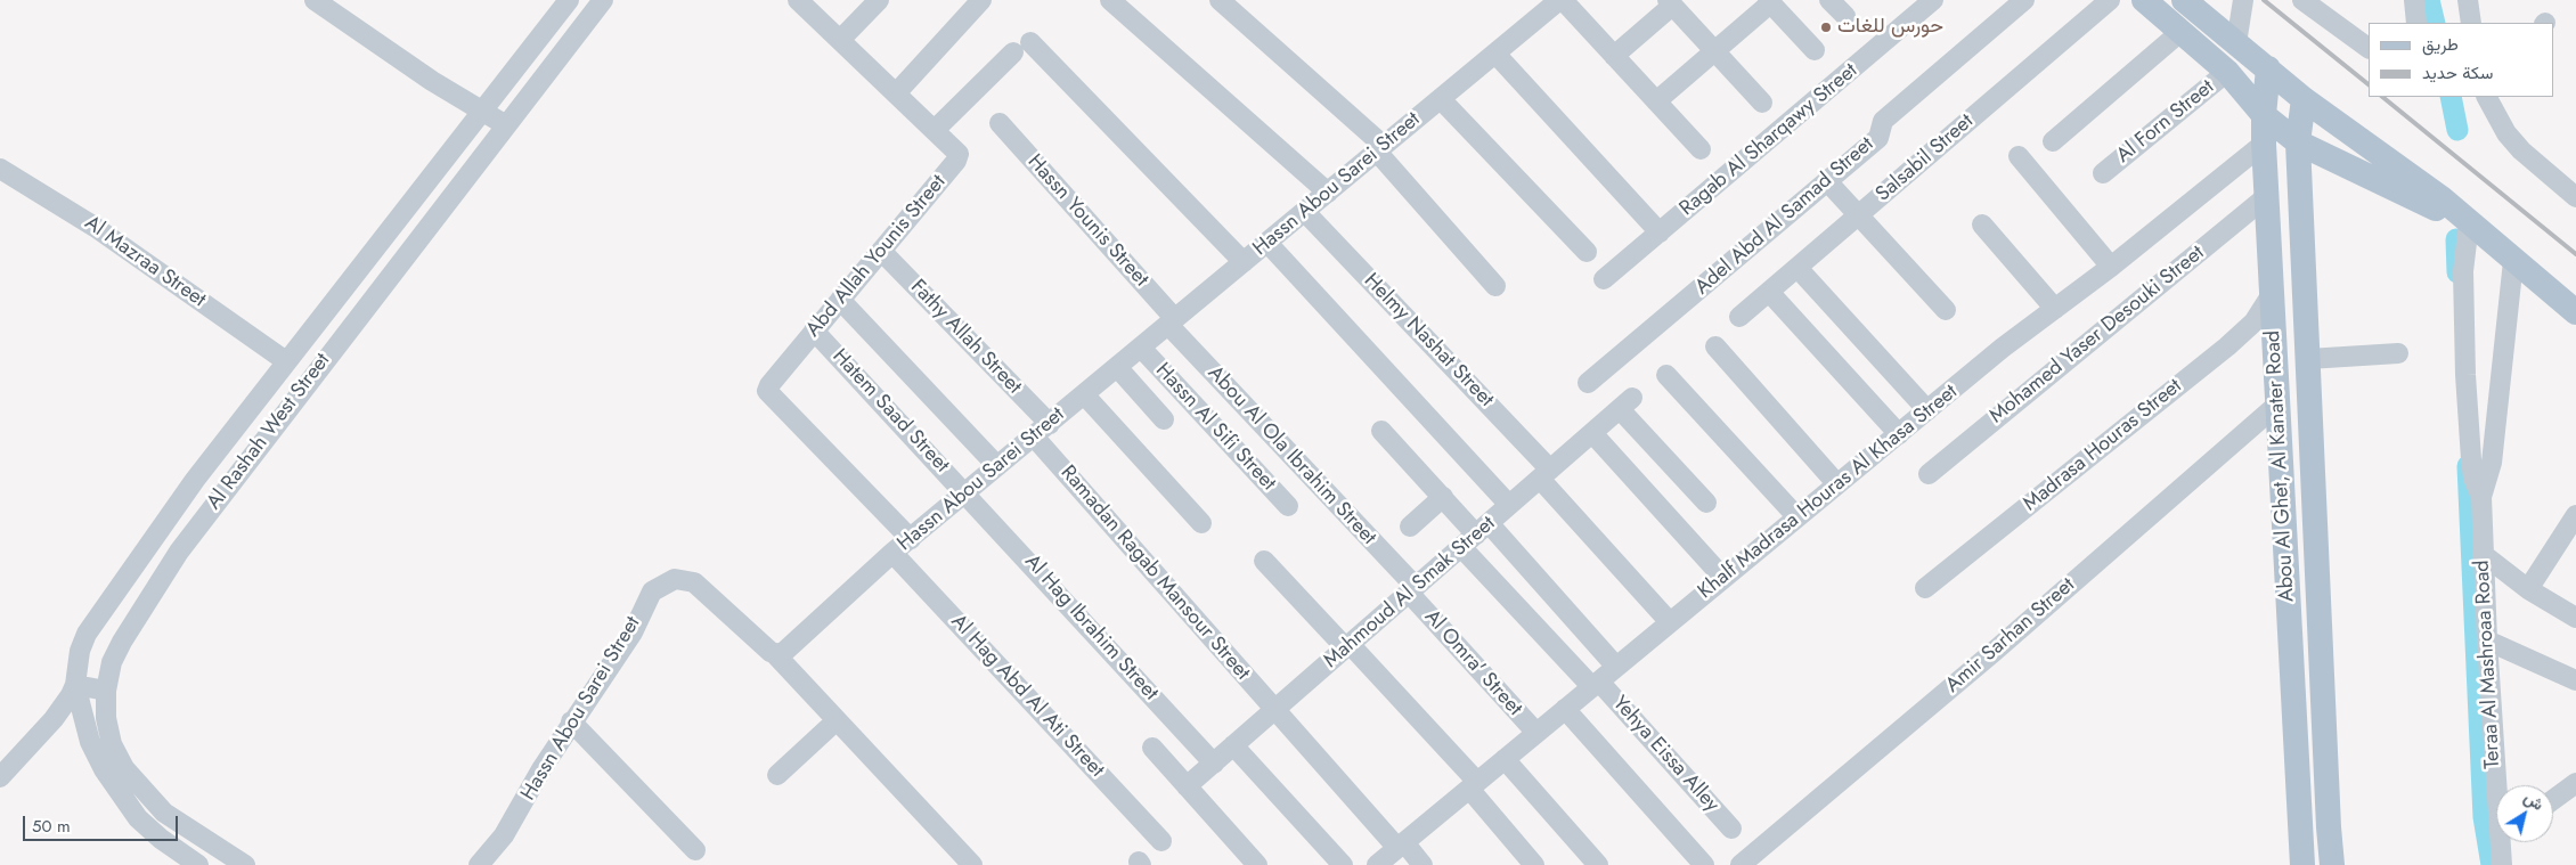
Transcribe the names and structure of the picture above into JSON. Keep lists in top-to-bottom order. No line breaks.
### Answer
{"streets":{"main road":["Abou Al Ghet, Al Kanater Road"],"street":["Al Forn Street","Ragab Al Sharqawy Street","Salsabil Street","Hassn Abou Sarei Street","Adel Abd Al Samad Street","Hassn Younis Street","Abd Allah Younis Street","Al Mazraa Street","Mohamed Yaser Desouki Street","Fathy Allah Street","Helmy Nashat Street","Hatem Saad Street","Hassn Al Sifi Street","Al Rashah West Street","Madrasa Houras Street","Abou Al Ola Ibrahim Street","Khalf Madrasa Houras Al Khasa Street","Ramadan Ragab Mansour Street","Mahmoud Al Smak Street","Al Hag Ibrahim Street","Amir Sarhan Street","Al Omra' Street","Teraa Al Mashroaa Road","Al Hag Abd Al Ati Street","Yehya Eissa Alley"]},"crossings":[["Hassn Abou Sarei Street","Hassn Younis Street"],["Hassn Abou Sarei Street","Abd Allah Younis Street"],["Hassn Abou Sarei Street","Fathy Allah Street"],["Hassn Abou Sarei Street","Helmy Nashat Street"],["Hassn Abou Sarei Street","Hatem Saad Street"],["Hassn Abou Sarei Street","Hassn Al Sifi Street"],["Hassn Abou Sarei Street","Abou Al Ola Ibrahim Street"],["Hassn Abou Sarei Street","Ramadan Ragab Mansour Street"],["Hassn Abou Sarei Street","Al Hag Ibrahim Street"],["Hassn Abou Sarei Street","Al Hag Abd Al Ati Street"],["Hassn Younis Street","Abou Al Ola Ibrahim Street"],["Abd Allah Younis Street","Fathy Allah Street"],["Abd Allah Younis Street","Hatem Saad Street"],["Al Mazraa Street","Al Rashah West Street"],["Mohamed Yaser Desouki Street","Abou Al Ghet, Al Kanater Road"],["Fathy Allah Street","Ramadan Ragab Mansour Street"],["Helmy Nashat Street","Khalf Madrasa Houras Al Khasa Street"],["Helmy Nashat Street","Mahmoud Al Smak Street"],["Hatem Saad Street","Al Hag Ibrahim Street"],["Madrasa Houras Street","Abou Al Ghet, Al Kanater Road"],["Abou Al Ola Ibrahim Street","Mahmoud Al Smak Street"],["Abou Al Ola Ibrahim Street","Al Omra' Street"],["Abou Al Ghet, Al Kanater Road","Khalf Madrasa Houras Al Khasa Street"],["Abou Al Ghet, Al Kanater Road","Amir Sarhan Street"],["Khalf Madrasa Houras Al Khasa Street","Ramadan Ragab Mansour Street"],["Khalf Madrasa Houras Al Khasa Street","Al Omra' Street"],["Khalf Madrasa Houras Al Khasa Street","Yehya Eissa Alley"],["Ramadan Ragab Mansour Street","Mahmoud Al Smak Street"],["Mahmoud Al Smak Street","Al Hag Ibrahim Street"],["Mahmoud Al Smak Street","Al Omra' Street"],["Mahmoud Al Smak Street","Yehya Eissa Alley"]],"places":["حورس للغات"],"legend":["طريق","سكة حديد"],"scale_bar":"50 m","north":"top right"}
